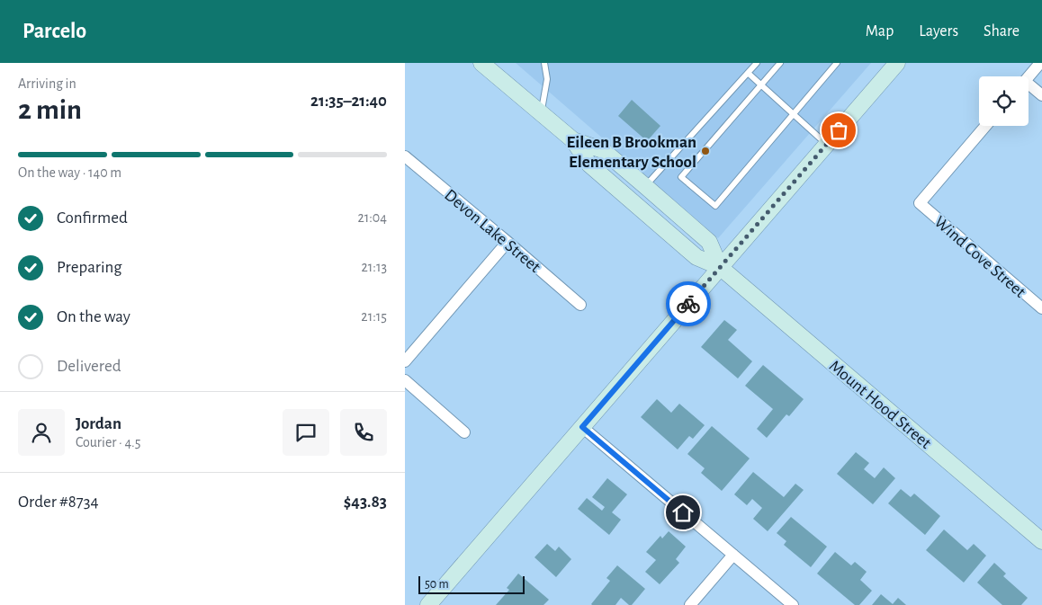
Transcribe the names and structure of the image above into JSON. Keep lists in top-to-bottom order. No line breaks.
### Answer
{"streets":{"street":["Devon Lake Street","Wind Cove Street","Mount Hood Street"]},"places":["Eileen B Brookman Elementary School"],"scale_bar":"50 m","page":{"header":"Parcelo","nav":["Map","Layers","Share"],"heading":["2 min","Arriving in","21:35–21:40"],"panel":["Jordan","Courier · 4.5","Order #8734","$43.83"],"bar":"On the way · 140 m","list":[["Confirmed","21:04"],["Preparing","21:13"],["On the way","21:15"],"Delivered"],"scale":"50 m"}}
